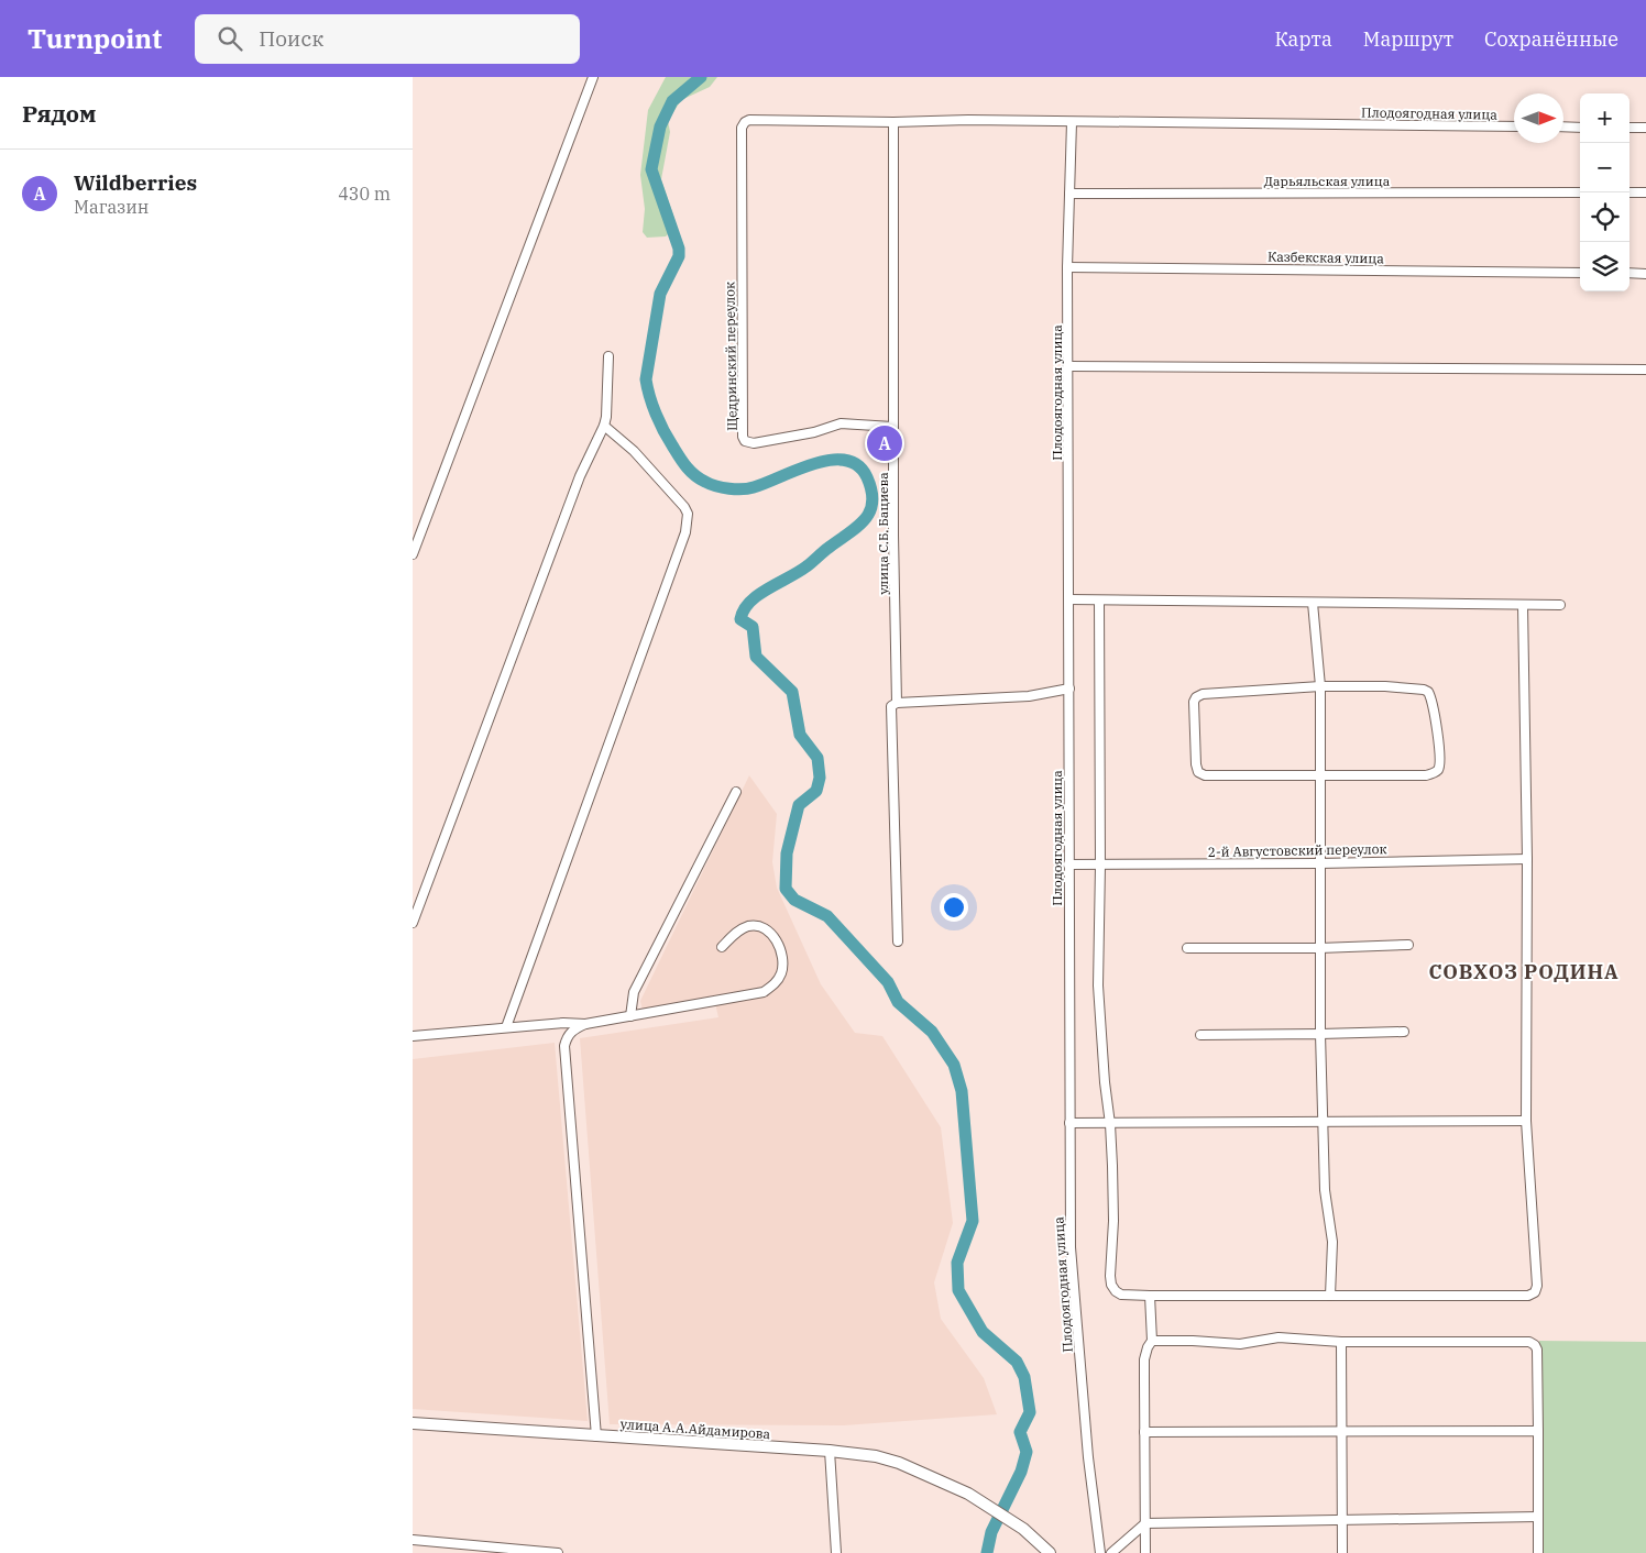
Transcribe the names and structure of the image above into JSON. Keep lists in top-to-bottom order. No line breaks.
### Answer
{"streets":{"main road":["улица А.А.Айдамирова"],"street":["Плодоягодная улица","Дарьяльская улица","Казбекская улица","Щедринский переулок","улица С.Б. Бациева","2-й Августовский переулок"]},"crossings":[["Плодоягодная улица","Дарьяльская улица"],["Плодоягодная улица","Казбекская улица"],["Плодоягодная улица","Щедринский переулок"],["Плодоягодная улица","улица С.Б. Бациева"],["Плодоягодная улица","2-й Августовский переулок"],["Щедринский переулок","улица С.Б. Бациева"]],"districts":["СОВХОЗ РОДИНА"],"north":"right","page":{"header":"Turnpoint","search":"Поиск","nav":["Карта","Маршрут","Сохранённые"],"heading":"Рядом","map_buttons":["+","−"],"list":[{"mark":"A","name":"Wildberries","note":"Магазин","value":"430 m"}],"pins":"A"}}
